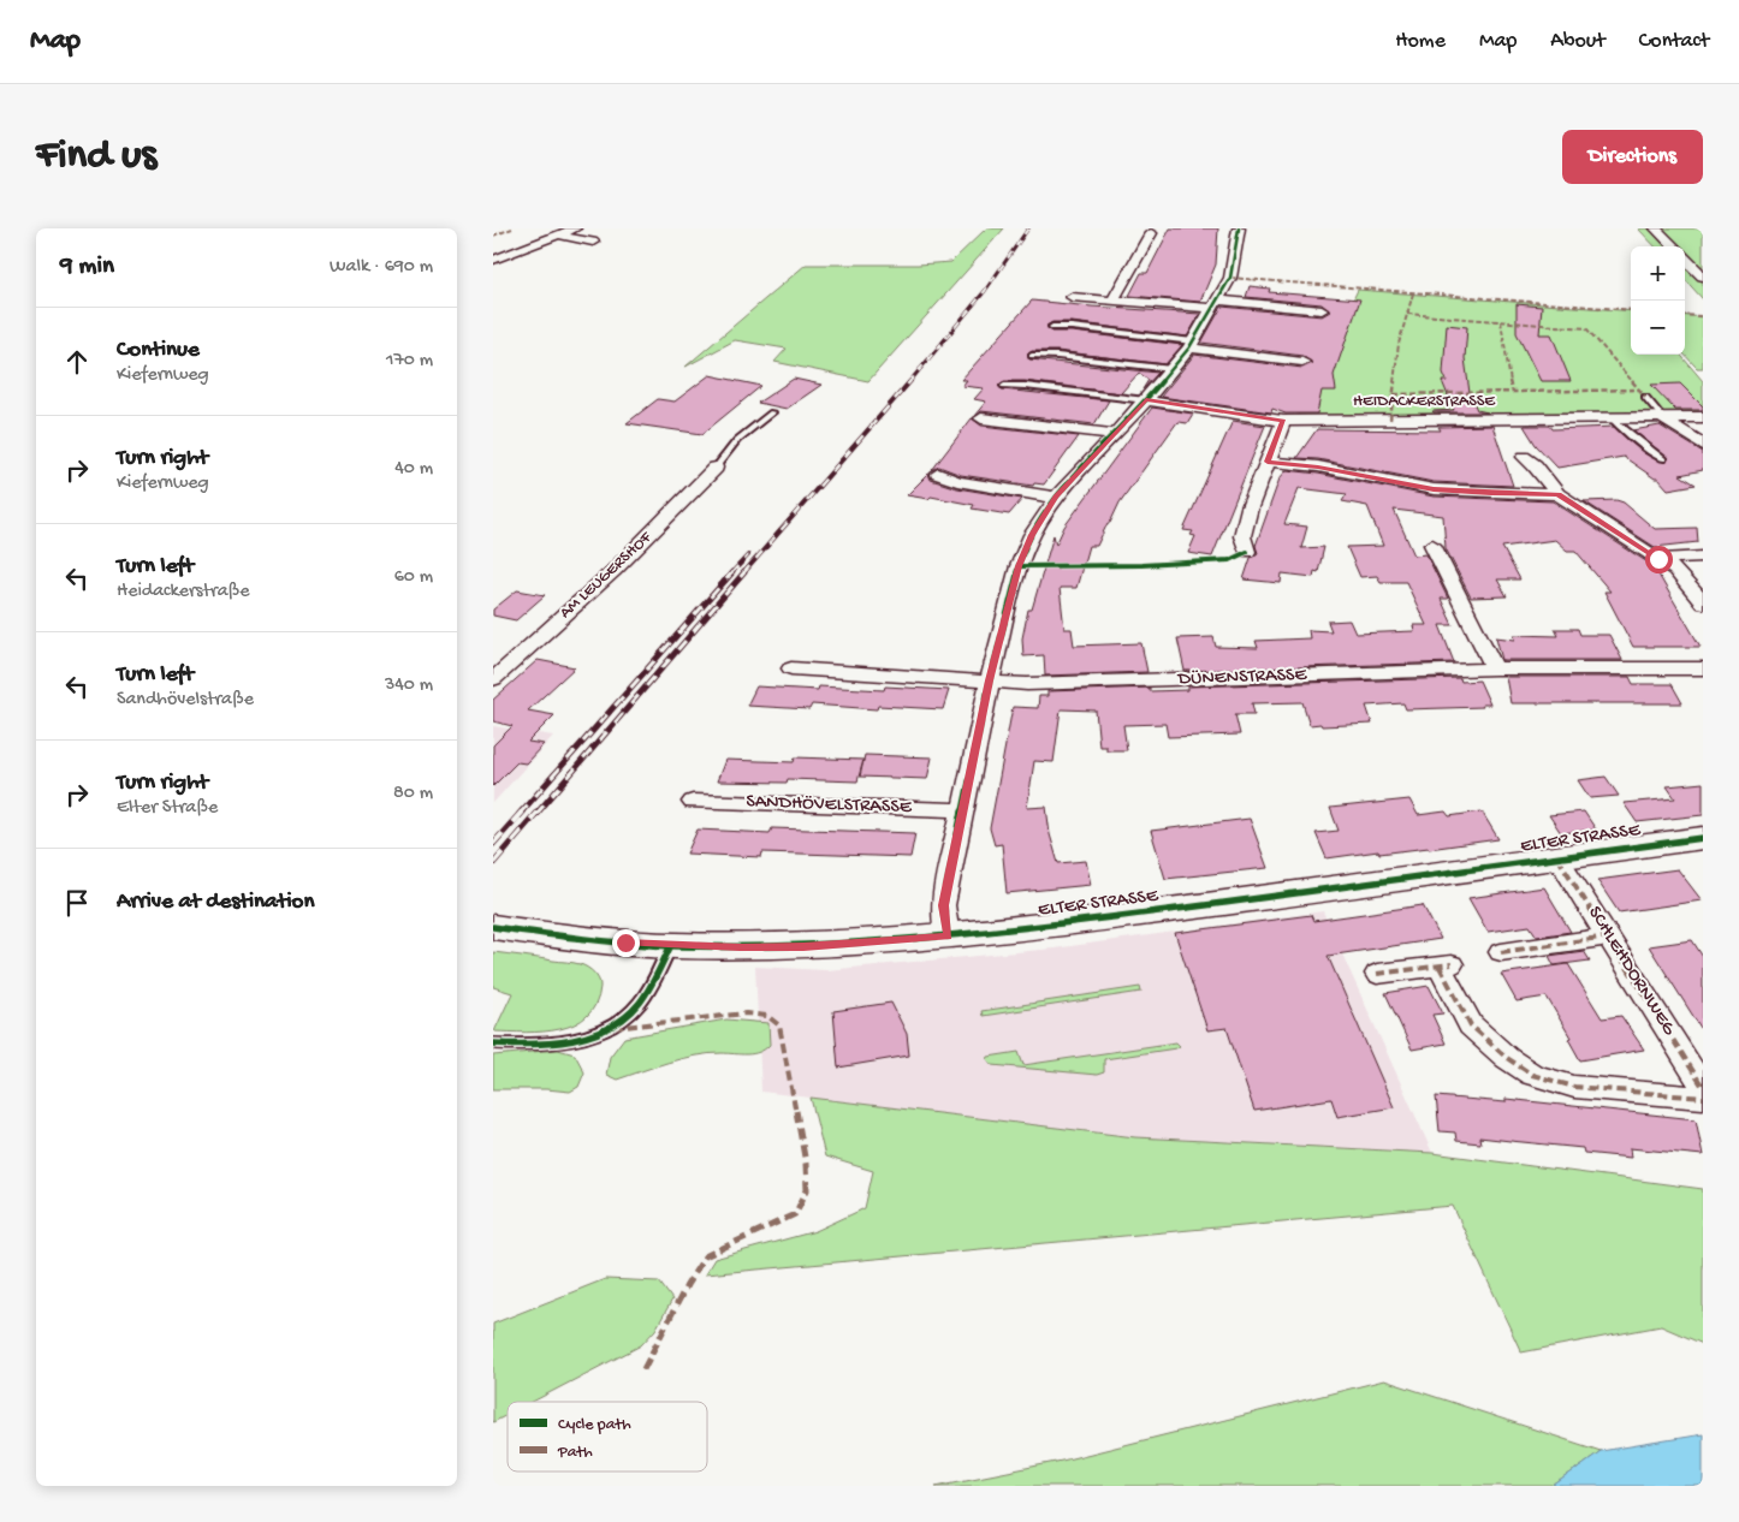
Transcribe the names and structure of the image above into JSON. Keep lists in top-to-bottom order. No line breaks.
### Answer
{"streets":{"main road":["ELTER STRASSE"],"street":["HEIDACKERSTRASSE","AM LEUGERSHOF","DÜNENSTRASSE","SANDHÖVELSTRASSE","SCHLEHDORNWEG"]},"crossings":[["ELTER STRASSE","SCHLEHDORNWEG"]],"legend":["Cycle path","Path"],"page":{"header":"Map","nav":["Home","Map","About","Contact"],"buttons":"Directions","title":"Find us","heading":["9 min","Walk · 690 m"],"map_buttons":["+","−"],"list":[["Continue","Kiefernweg","170 m"],["Turn right","Kiefernweg","40 m"],["Turn left","Heidackerstraße","60 m"],["Turn left","Sandhövelstraße","340 m"],["Turn right","Elter Straße","80 m"],"Arrive at destination"]}}
